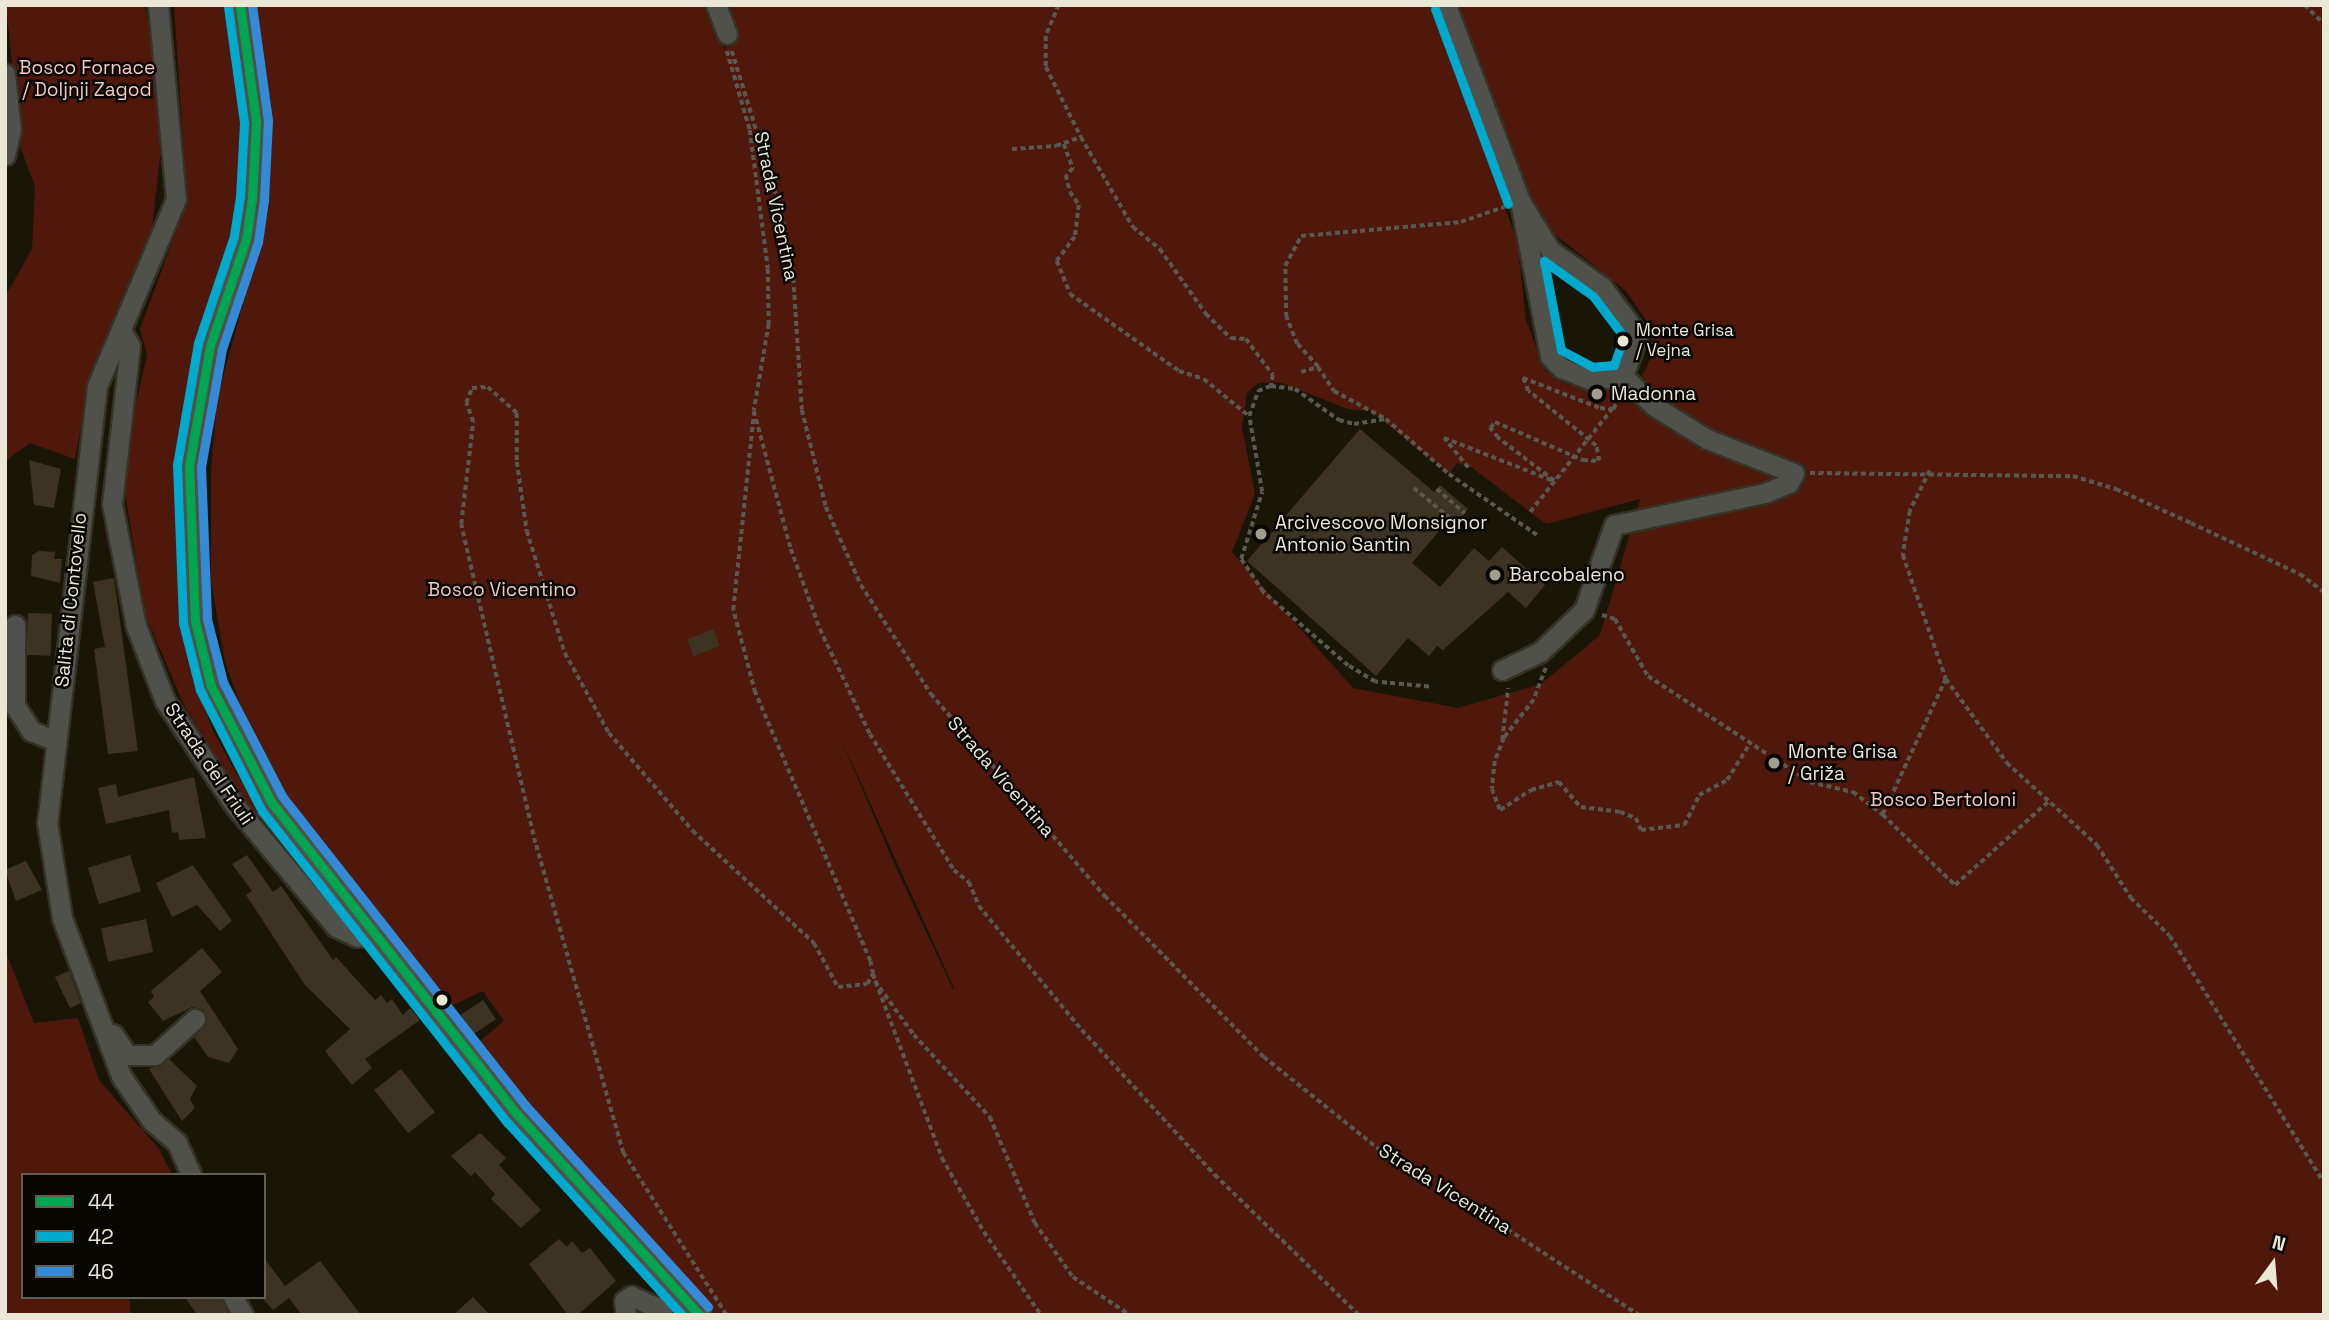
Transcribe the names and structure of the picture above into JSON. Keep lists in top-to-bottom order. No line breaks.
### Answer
{"streets":{"main road":["Strada del Friuli"],"street":["Salita di Contovello"],"path":["Strada Vicentina"]},"crossings":[["Salita di Contovello","Strada del Friuli"]],"parks":["Bosco Fornace / Doljnji Zagod","Bosco Vicentino","Bosco Bertoloni"],"places":["Monte Grisa / Vejna","Madonna","Arcivescovo Monsignor Antonio Santin","Barcobaleno","Monte Grisa / Griža"],"lines":["transit line 44","transit line 46","transit line 42"],"legend":["44","42","46"],"north":"top"}
